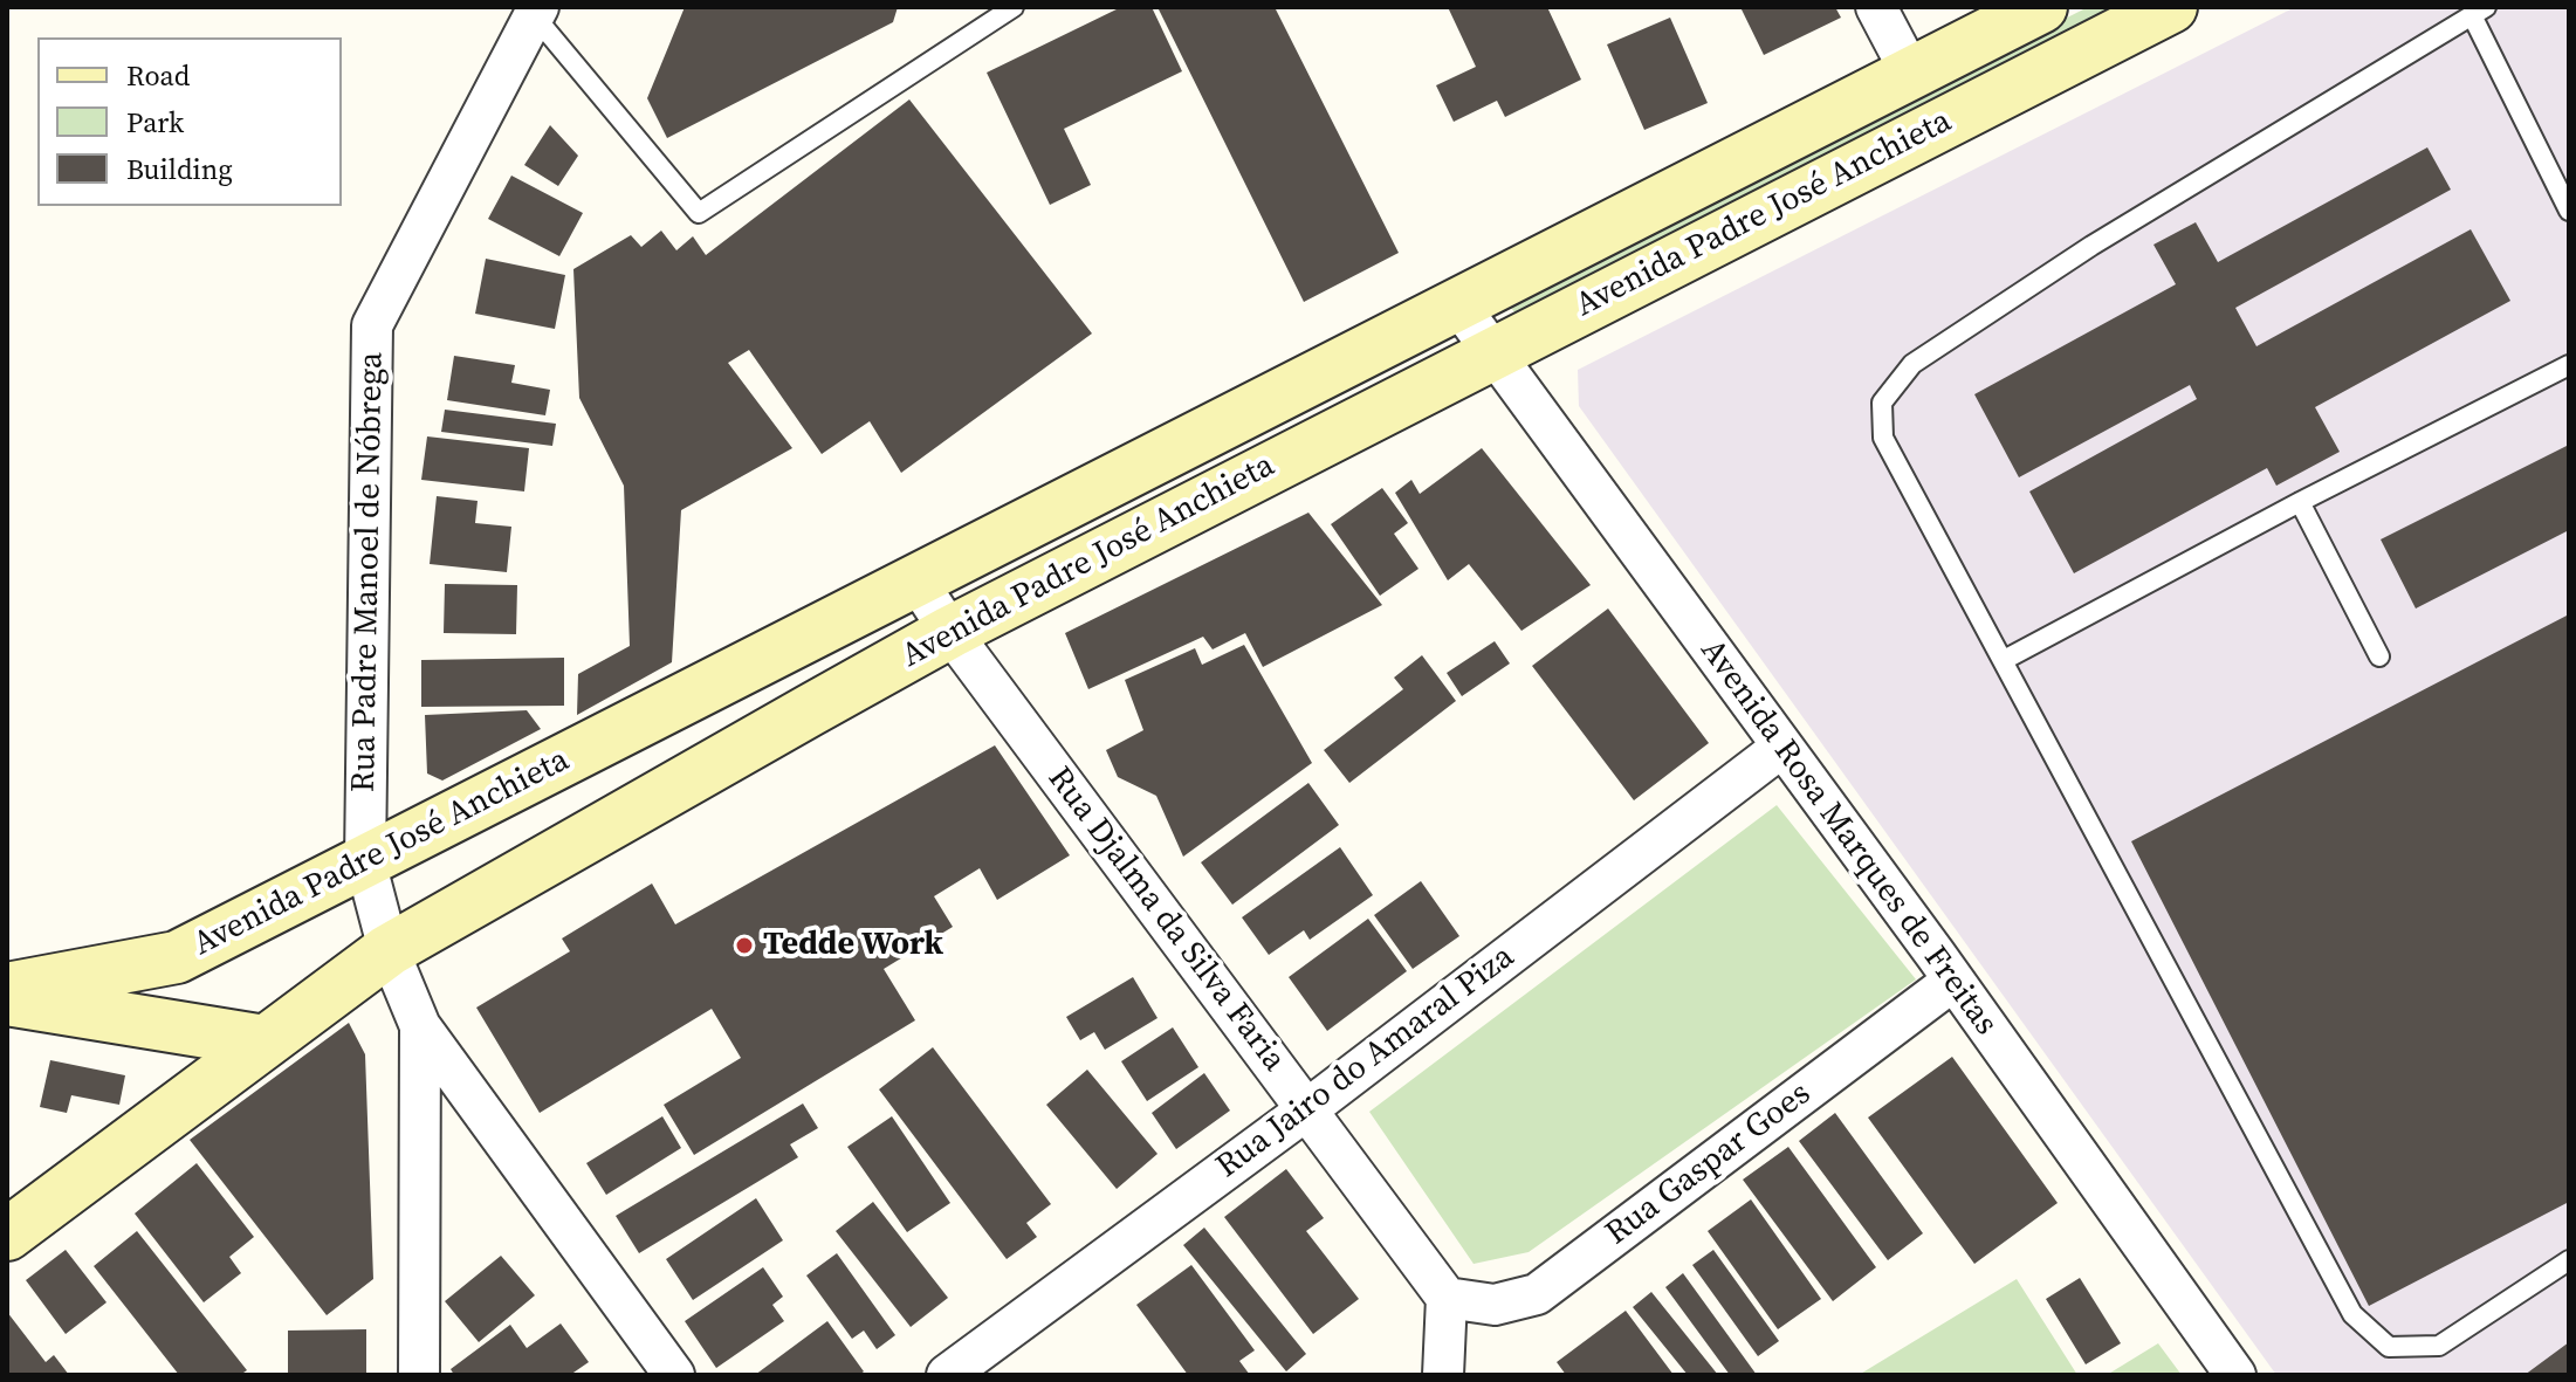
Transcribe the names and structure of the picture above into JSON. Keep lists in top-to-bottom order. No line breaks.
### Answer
{"streets":{"main road":["Avenida Padre José Anchieta"],"street":["Rua Padre Manoel de Nóbrega","Avenida Rosa Marques de Freitas","Rua Djalma da Silva Faria","Rua Jairo do Amaral Piza","Rua Gaspar Goes"]},"crossings":[["Avenida Padre José Anchieta","Rua Padre Manoel de Nóbrega"],["Avenida Padre José Anchieta","Avenida Rosa Marques de Freitas"],["Avenida Padre José Anchieta","Rua Djalma da Silva Faria"],["Avenida Rosa Marques de Freitas","Rua Jairo do Amaral Piza"],["Avenida Rosa Marques de Freitas","Rua Gaspar Goes"],["Rua Djalma da Silva Faria","Rua Jairo do Amaral Piza"],["Rua Djalma da Silva Faria","Rua Gaspar Goes"]],"places":["Tedde Work"],"legend":["Road","Park","Building"]}
